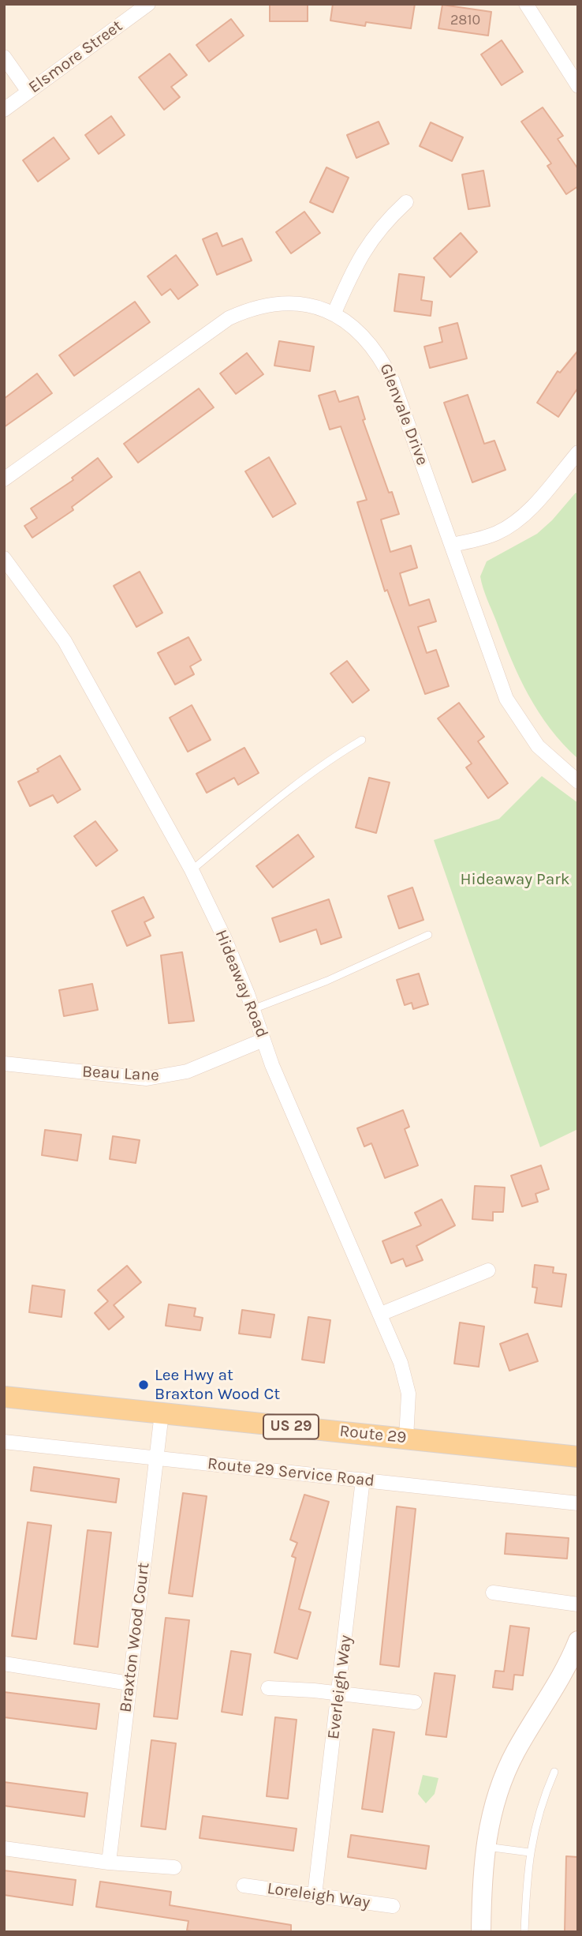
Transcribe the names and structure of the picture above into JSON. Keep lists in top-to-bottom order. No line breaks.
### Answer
{"streets":{"main road":["US 29","Route 29"],"street":["Elsmore Street","Glenvale Drive","Hideaway Road","Beau Lane","Route 29 Service Road","Braxton Wood Court","Everleigh Way","Loreleigh Way"]},"crossings":[["Hideaway Road","Beau Lane"],["Hideaway Road","Route 29"],["Route 29","Braxton Wood Court"],["Route 29 Service Road","Braxton Wood Court"],["Route 29 Service Road","Everleigh Way"],["Everleigh Way","Loreleigh Way"]],"parks":["Hideaway Park"],"places":["Lee Hwy at Braxton Wood Ct"],"house_numbers":["2810"]}
